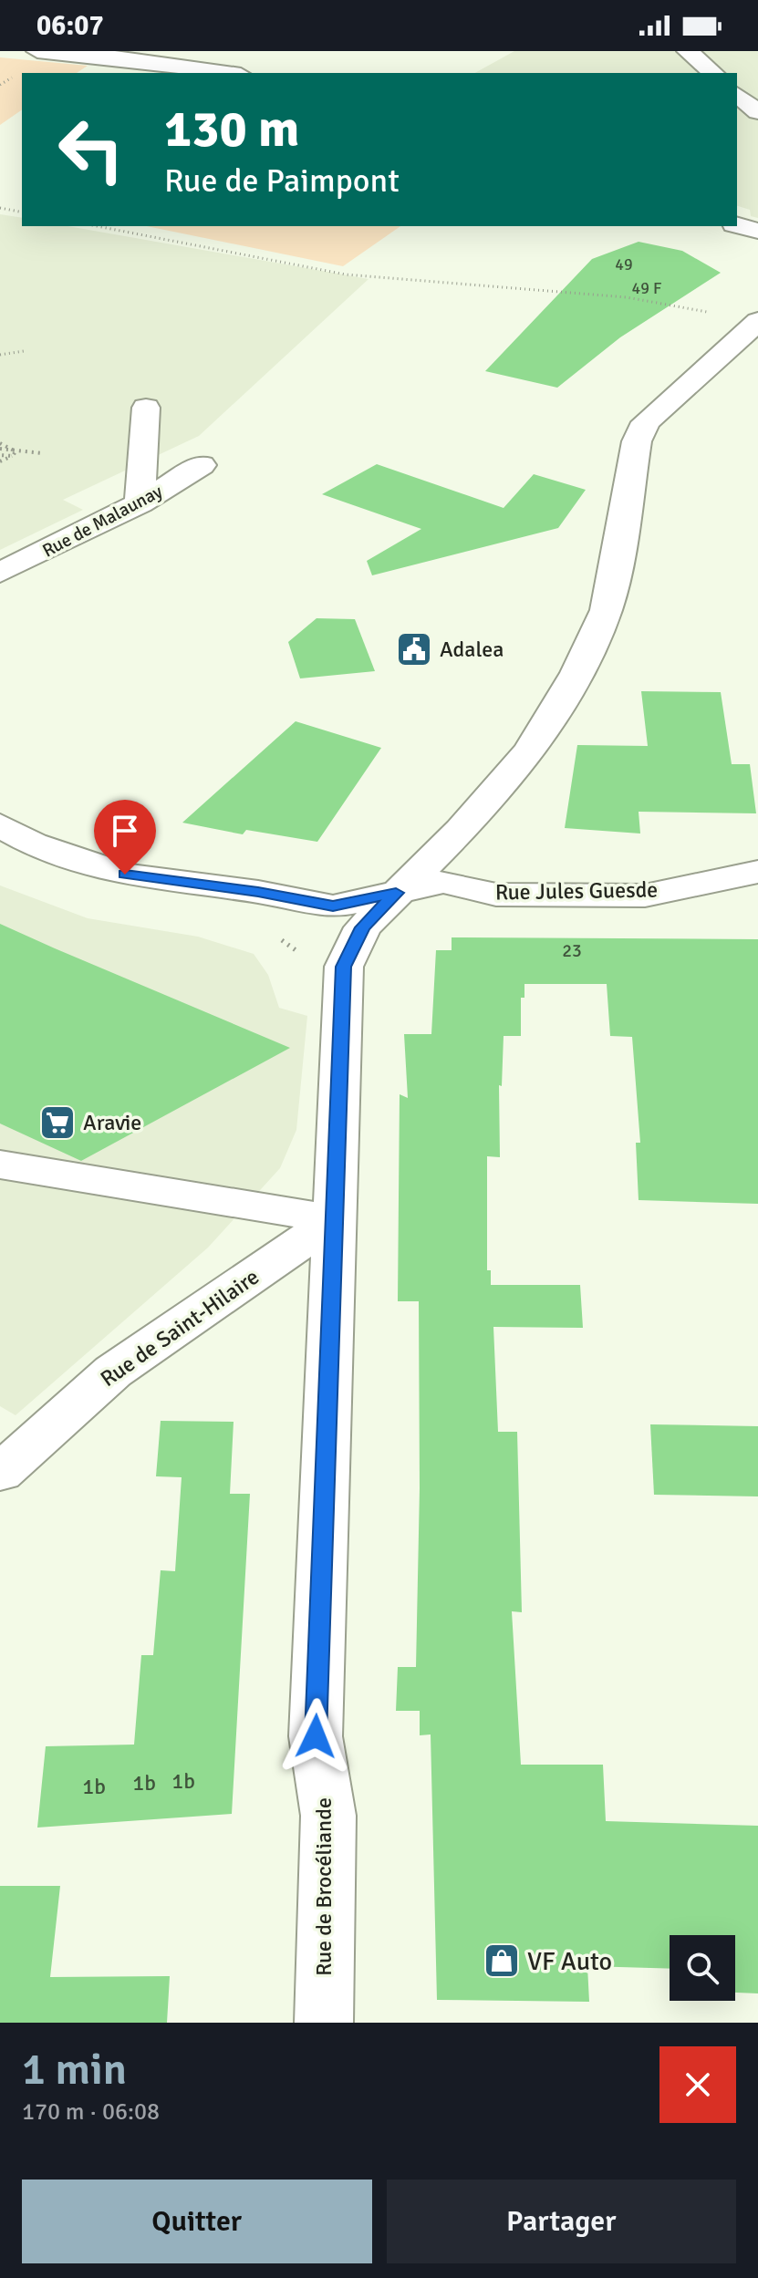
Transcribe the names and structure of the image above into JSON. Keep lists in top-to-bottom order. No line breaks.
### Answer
{"streets":{"street":["Rue de Malaunay","Rue Jules Guesde","Rue de Saint-Hilaire","Rue de Brocéliande"]},"crossings":[["Rue Jules Guesde","Rue de Brocéliande"],["Rue de Saint-Hilaire","Rue de Brocéliande"]],"places":{"public building":["Adalea"],"supermarket":["Aravie"],"shop":["VF Auto"]},"house_numbers":["49","49 F","23","1b","1b","1b"],"page":{"status":"06:07","turn":["130 m","Rue de Paimpont"],"heading":["1 min","170 m · 06:08"],"buttons":["Quitter","Partager"]}}
